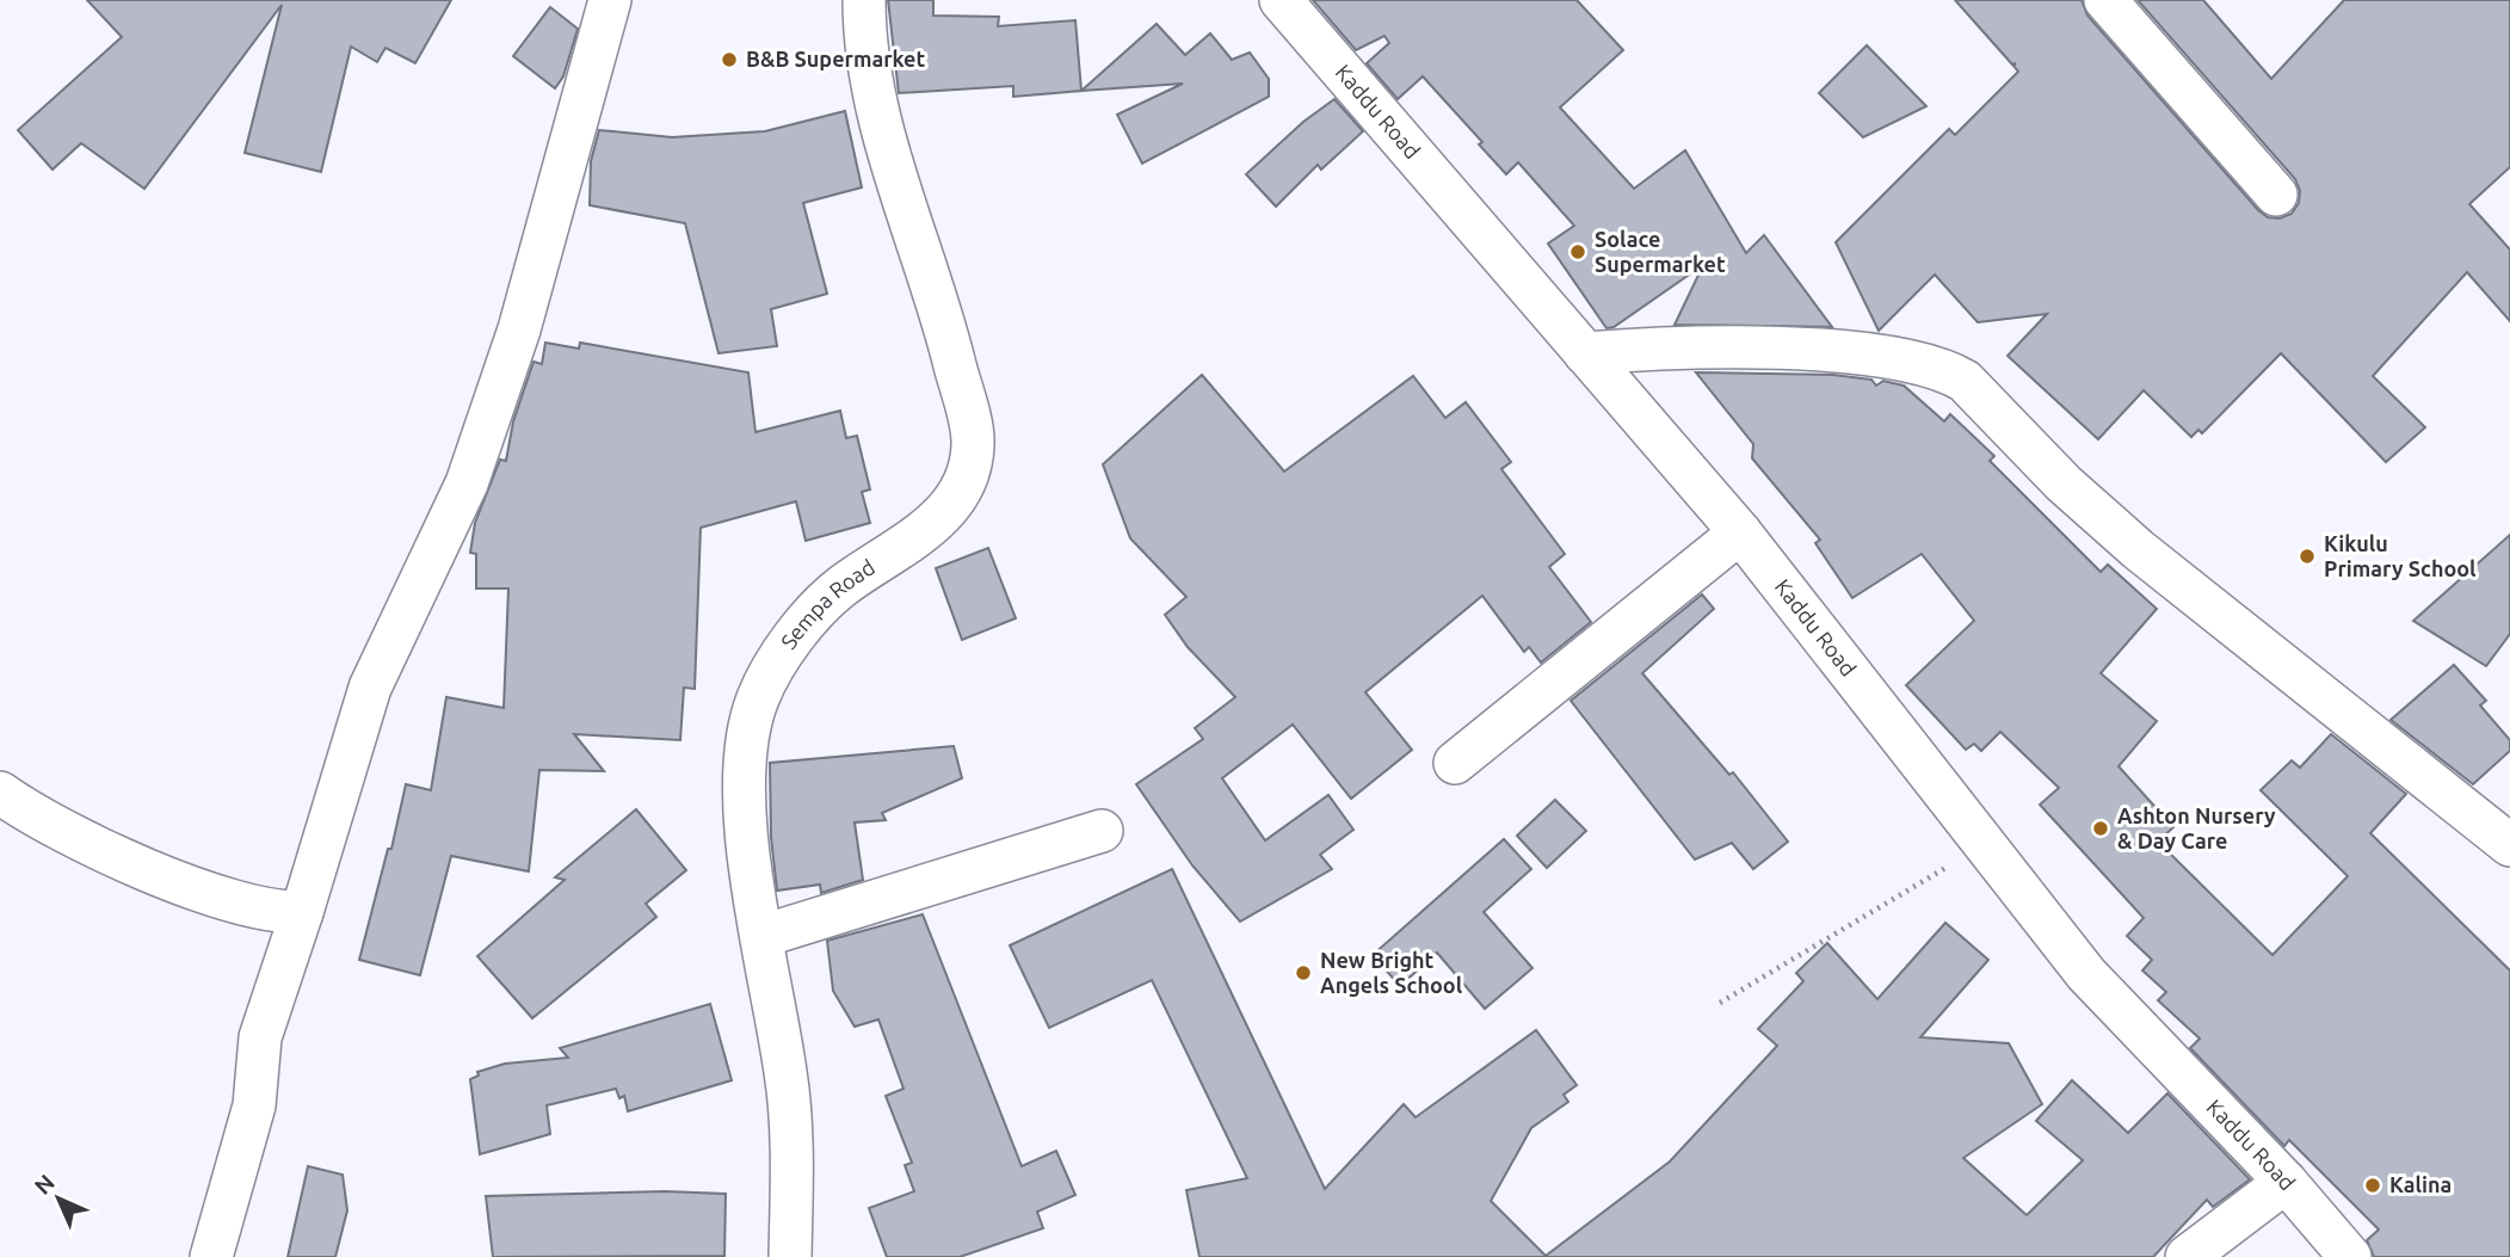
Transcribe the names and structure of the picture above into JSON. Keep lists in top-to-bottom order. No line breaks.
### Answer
{"streets":{"street":["Kaddu Road","Sempa Road"]},"places":["B&B Supermarket","Solace Supermarket","Kikulu Primary School","Ashton Nursery & Day Care","New Bright Angels School","Kalina"],"north":"top left"}
